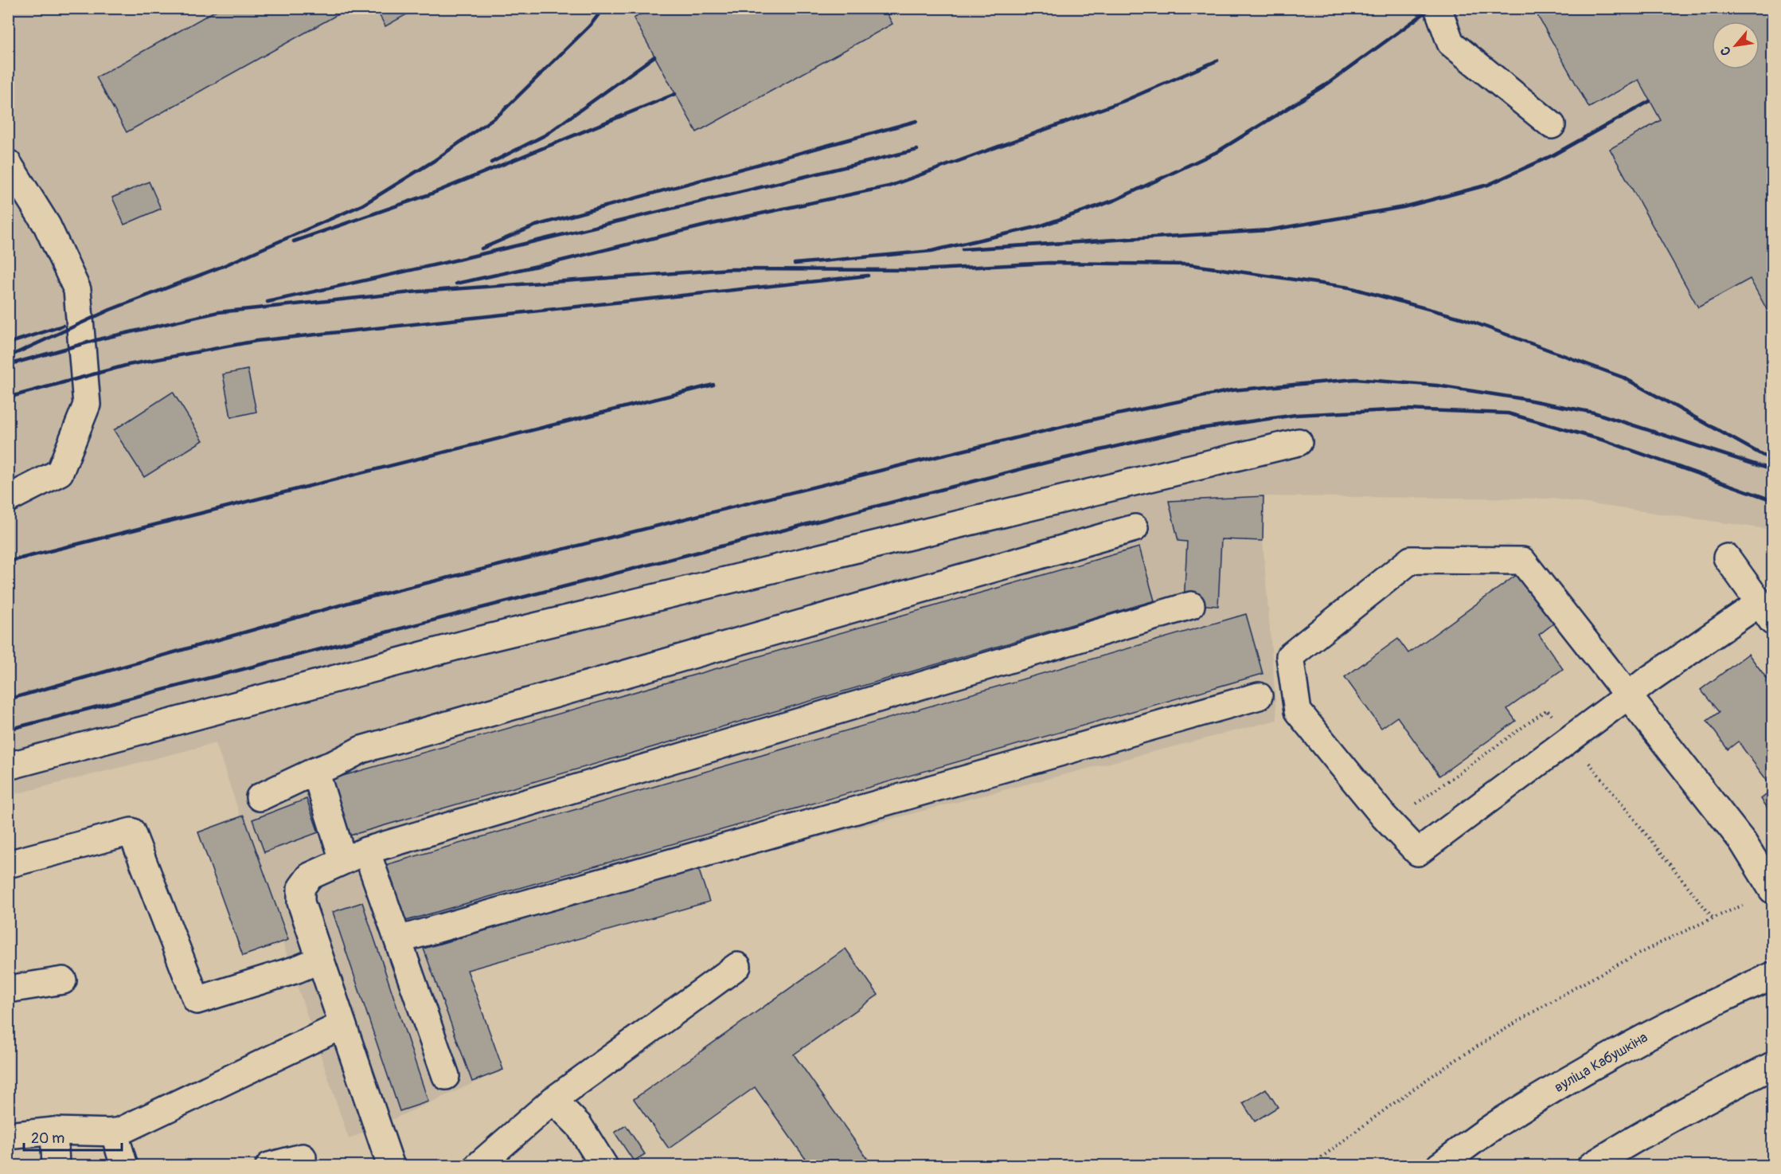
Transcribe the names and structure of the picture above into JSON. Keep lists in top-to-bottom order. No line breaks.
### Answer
{"streets":{"main road":["вуліца Кабушкіна"]},"scale_bar":"20 m","north":"bottom left"}
